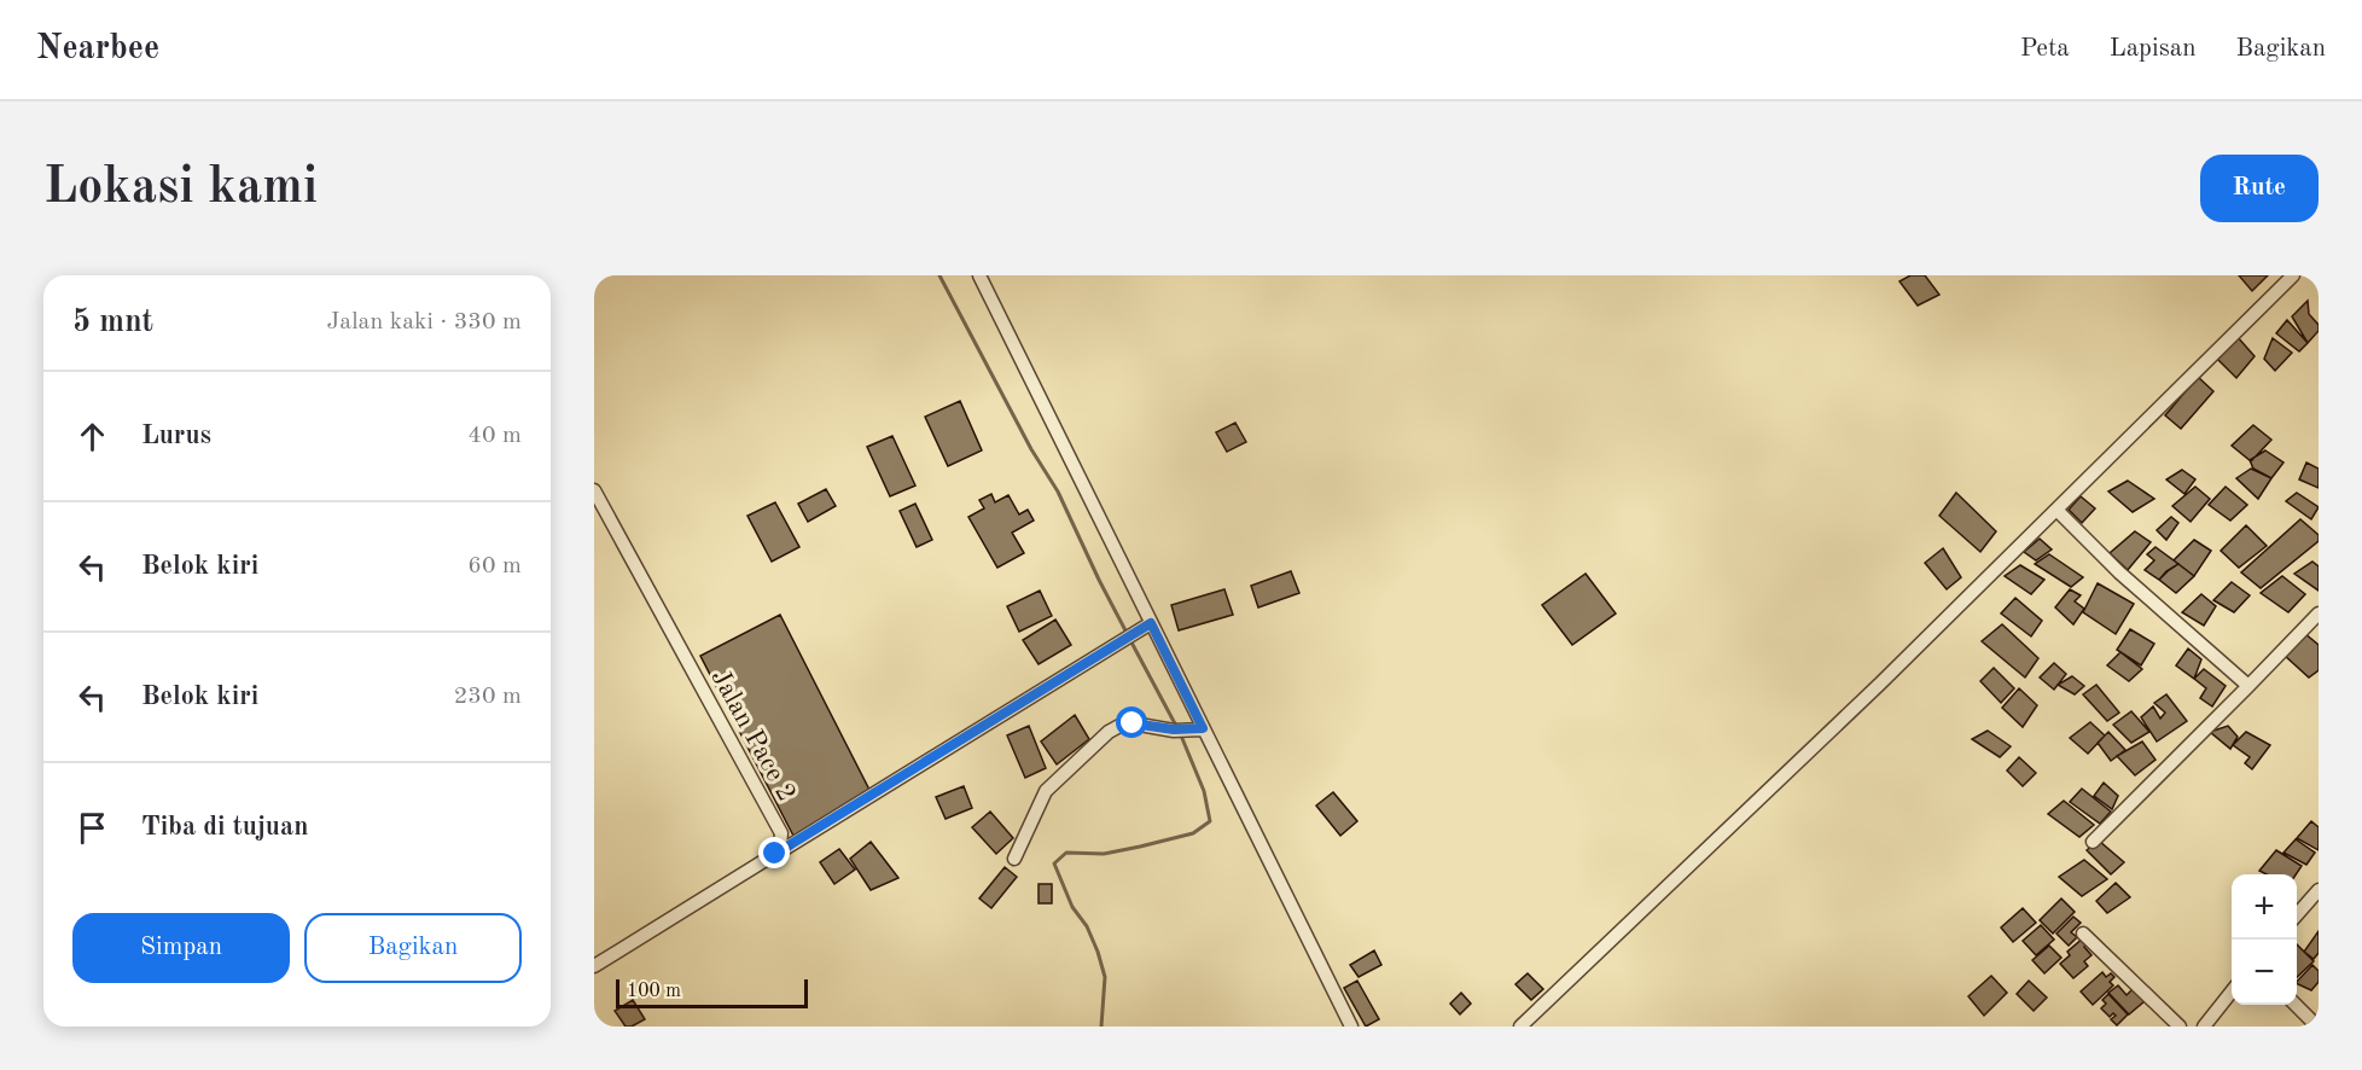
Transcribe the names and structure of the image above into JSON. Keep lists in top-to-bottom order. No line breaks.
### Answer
{"streets":{"street":["Jalan Pace 2"]},"scale_bar":"100 m","page":{"header":"Nearbee","nav":["Peta","Lapisan","Bagikan"],"buttons":["Rute",["Simpan","Bagikan"]],"title":"Lokasi kami","heading":["5 mnt","Jalan kaki · 330 m"],"list":[["Lurus","40 m"],["Belok kiri","60 m"],["Belok kiri","230 m"],"Tiba di tujuan"],"map_buttons":["+","−"],"scale":"100 m"}}
